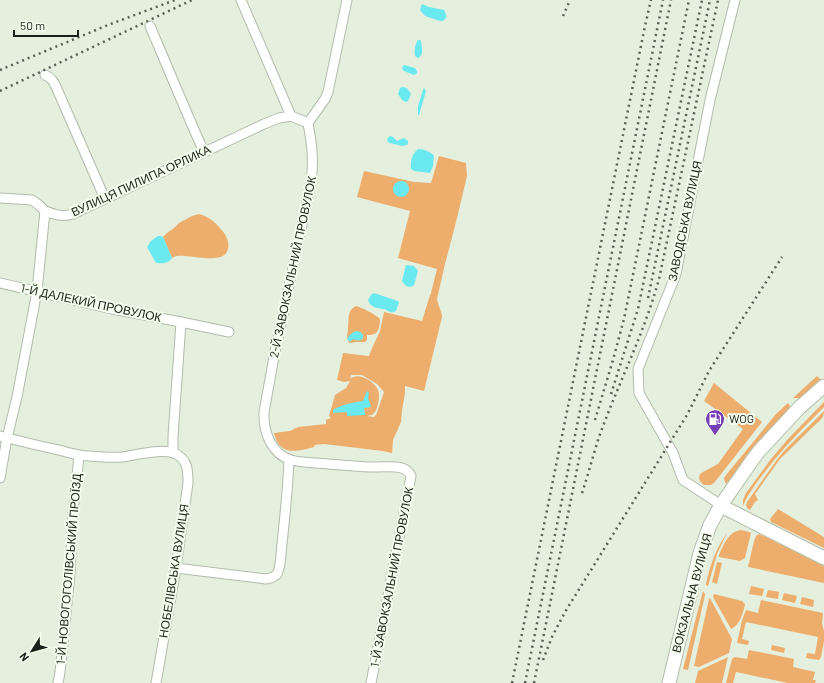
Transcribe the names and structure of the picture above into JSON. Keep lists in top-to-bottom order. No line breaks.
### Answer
{"streets":{"main road":["ВОКЗАЛЬНА ВУЛИЦЯ"],"street":["ВУЛИЦЯ ПИЛИПА ОРЛИКА","ЗАВОДСЬКА ВУЛИЦЯ","2-Й ЗАВОКЗАЛЬНИЙ ПРОВУЛОК","1-Й ДАЛЕКИЙ ПРОВУЛОК","1-Й НОВОГОГОЛІВСЬКИЙ ПРОЇЗД","НОБЕЛІВСЬКА ВУЛИЦЯ","1-Й ЗАВОКЗАЛЬНИЙ ПРОВУЛОК"]},"crossings":[["ЗАВОДСЬКА ВУЛИЦЯ","ВОКЗАЛЬНА ВУЛИЦЯ"],["2-Й ЗАВОКЗАЛЬНИЙ ПРОВУЛОК","1-Й ЗАВОКЗАЛЬНИЙ ПРОВУЛОК"]],"places":{"fuel station":["WOG"]},"scale_bar":"50 m","north":"bottom left"}
